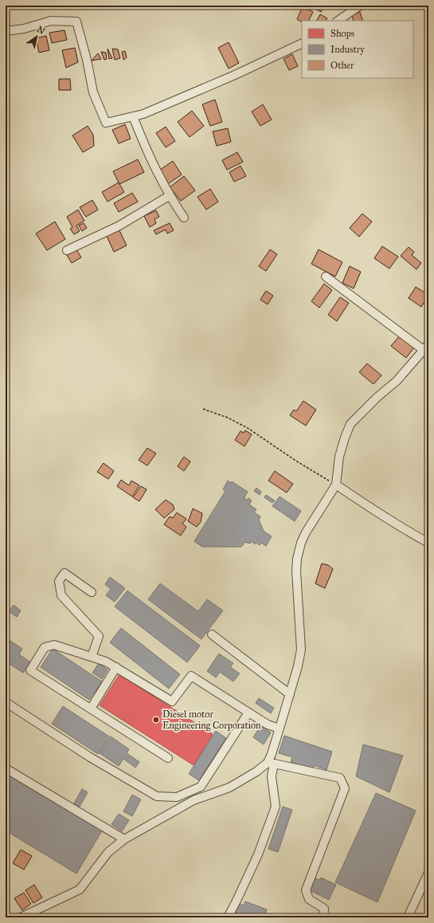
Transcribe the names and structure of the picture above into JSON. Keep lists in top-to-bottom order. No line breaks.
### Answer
{"places":["Diesel motor Engineering Corporation"],"legend":["Shops","Industry","Other"],"north":"top right"}
